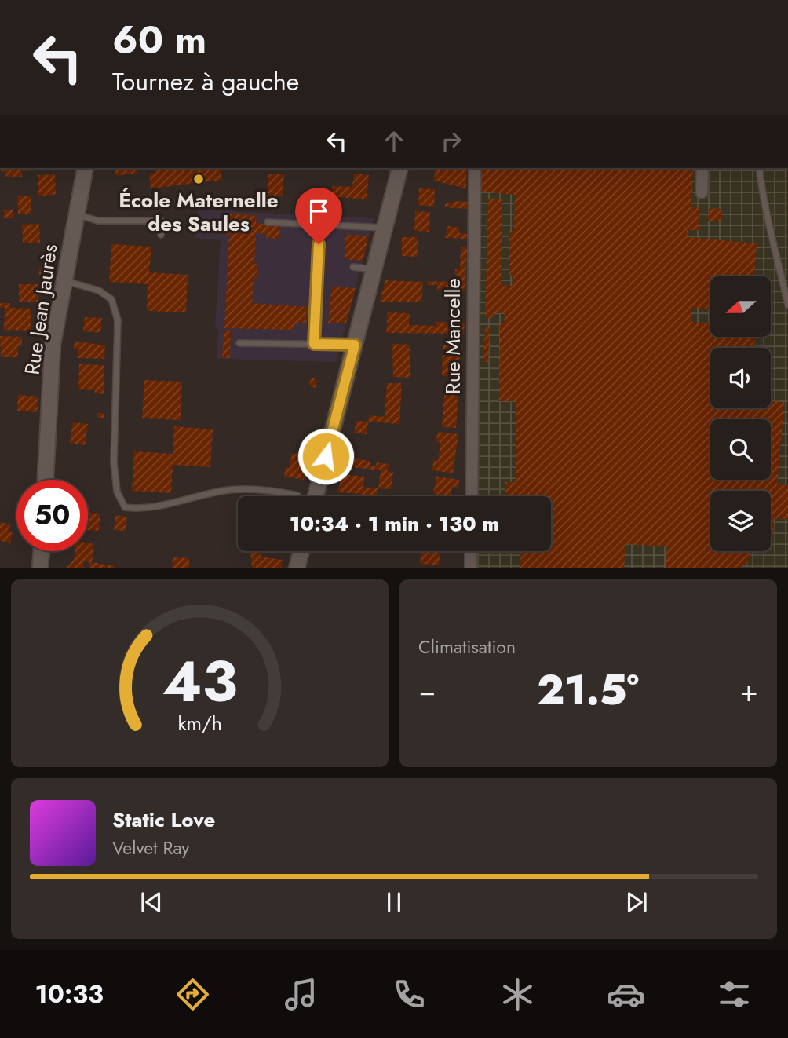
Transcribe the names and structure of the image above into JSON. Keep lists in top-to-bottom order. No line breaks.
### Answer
{"streets":{"main road":["Rue Jean Jaurès"],"street":["Rue Mancelle"]},"places":["École Maternelle des Saules"],"north":"left","page":{"turn":["60 m","Tournez à gauche"],"limit":"50","trip":"10:34 · 1 min · 130 m","tile":"Climatisation","heat":["−","21.5°","+"],"song":["Static Love","Velvet Ray"],"tabs":"10:33","gauge":["43","km/h"]}}
